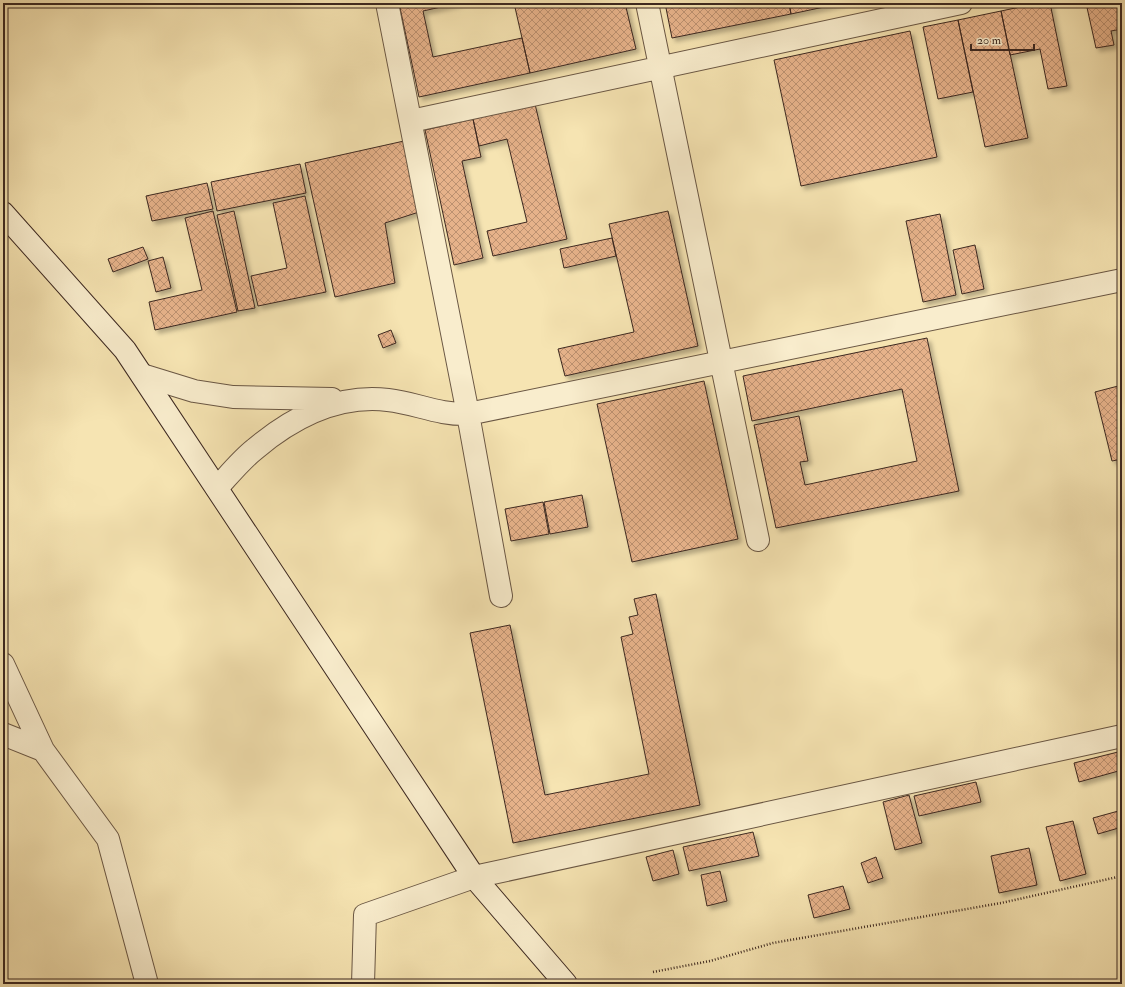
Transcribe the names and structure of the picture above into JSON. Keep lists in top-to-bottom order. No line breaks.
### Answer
{"scale_bar":"20 m"}
